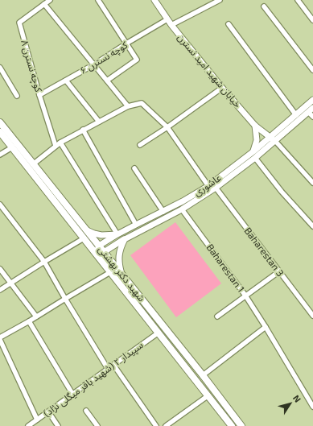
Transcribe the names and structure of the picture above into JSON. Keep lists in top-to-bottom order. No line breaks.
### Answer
{"streets":{"main road":["شهید دکتر بهشتی"],"street":["کوچه نسترن ۶","کوچه نسترن ۸","خیابان شهید امید نسترن","عاشوری","Baharestan 3","Baharestan 1","سپیدار ۲ (شهید باقر میگلی نژاد)"]},"crossings":[["کوچه نسترن ۶","کوچه نسترن ۸"],["کوچه نسترن ۶","خیابان شهید امید نسترن"],["خیابان شهید امید نسترن","عاشوری"],["عاشوری","Baharestan 3"],["عاشوری","Baharestan 1"],["عاشوری","شهید دکتر بهشتی"],["شهید دکتر بهشتی","سپیدار ۲ (شهید باقر میگلی نژاد)"]],"north":"top right"}
